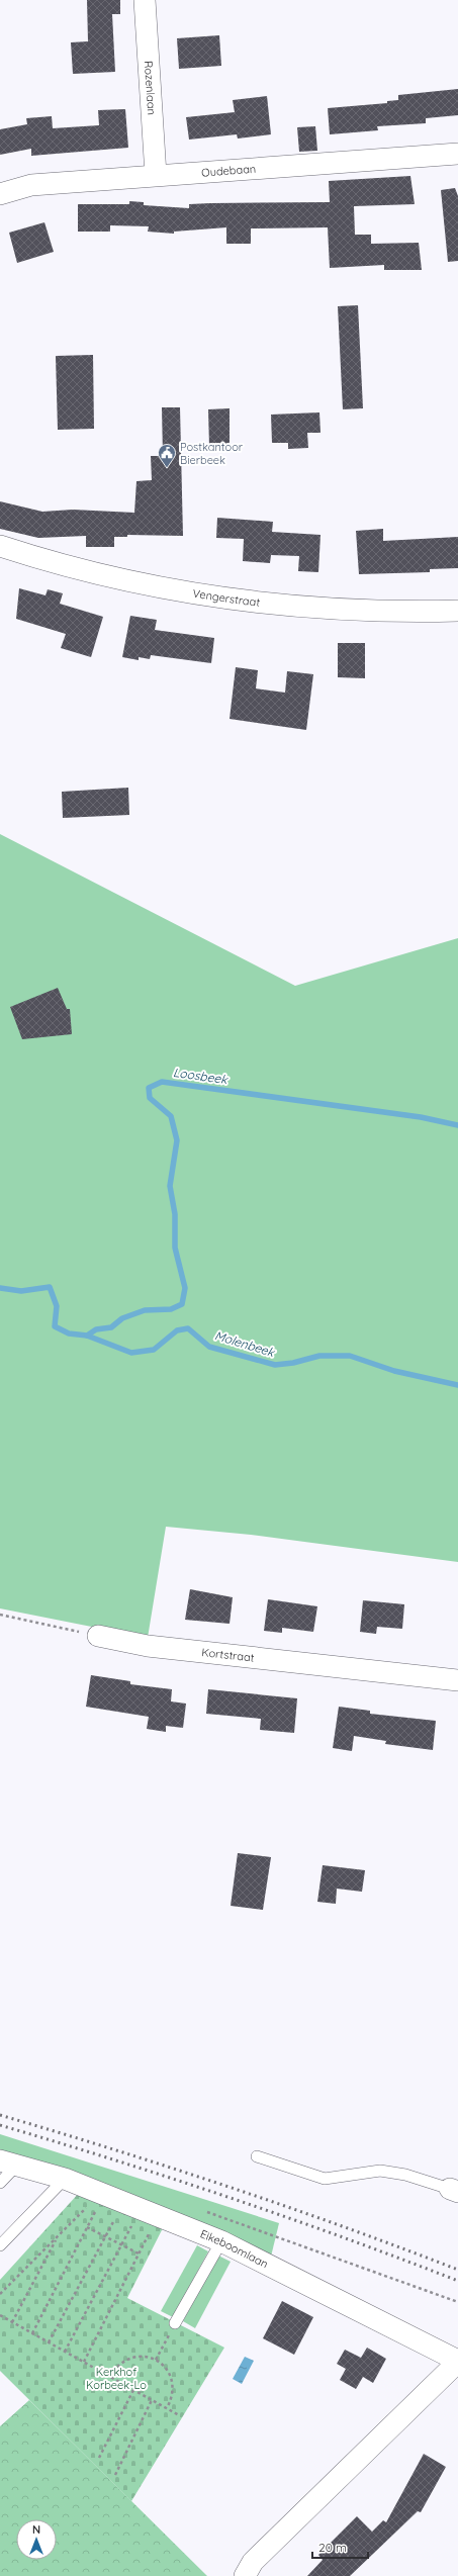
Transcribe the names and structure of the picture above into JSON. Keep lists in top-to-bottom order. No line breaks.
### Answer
{"streets":{"street":["Rozenlaan","Oudebaan","Vengerstraat","Kortstraat","Eikeboomlaan"]},"crossings":[["Rozenlaan","Oudebaan"]],"water":["Loosbeek","Molenbeek"],"parks":["Kerkhof Korbeek-Lo"],"places":{"public building":["Postkantoor Bierbeek"]},"scale_bar":"20 m","north":"top"}
